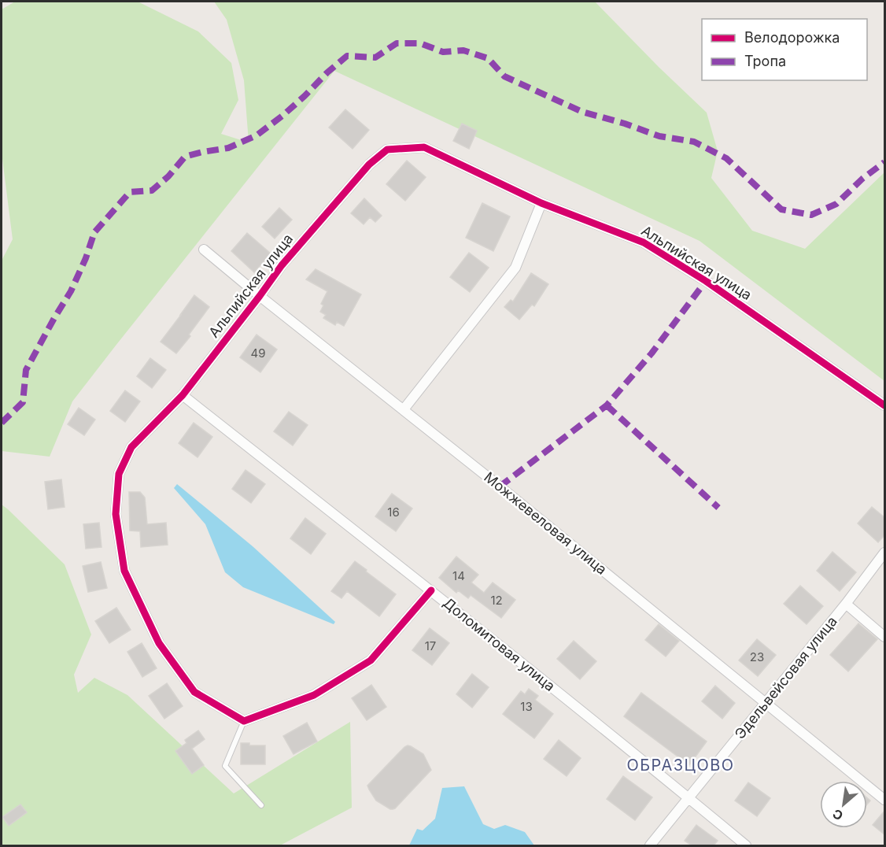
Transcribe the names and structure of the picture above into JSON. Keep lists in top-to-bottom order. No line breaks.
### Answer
{"streets":{"street":["Альпийская улица","Можжевеловая улица","Доломитовая улица","Эдельвейсовая улица"]},"crossings":[["Альпийская улица","Можжевеловая улица"],["Альпийская улица","Доломитовая улица"],["Можжевеловая улица","Эдельвейсовая улица"],["Доломитовая улица","Эдельвейсовая улица"]],"districts":["ОБРАЗЦОВО"],"house_numbers":["49","16","14","12","17","23","13"],"legend":["Велодорожка","Тропа"],"north":"bottom left"}
